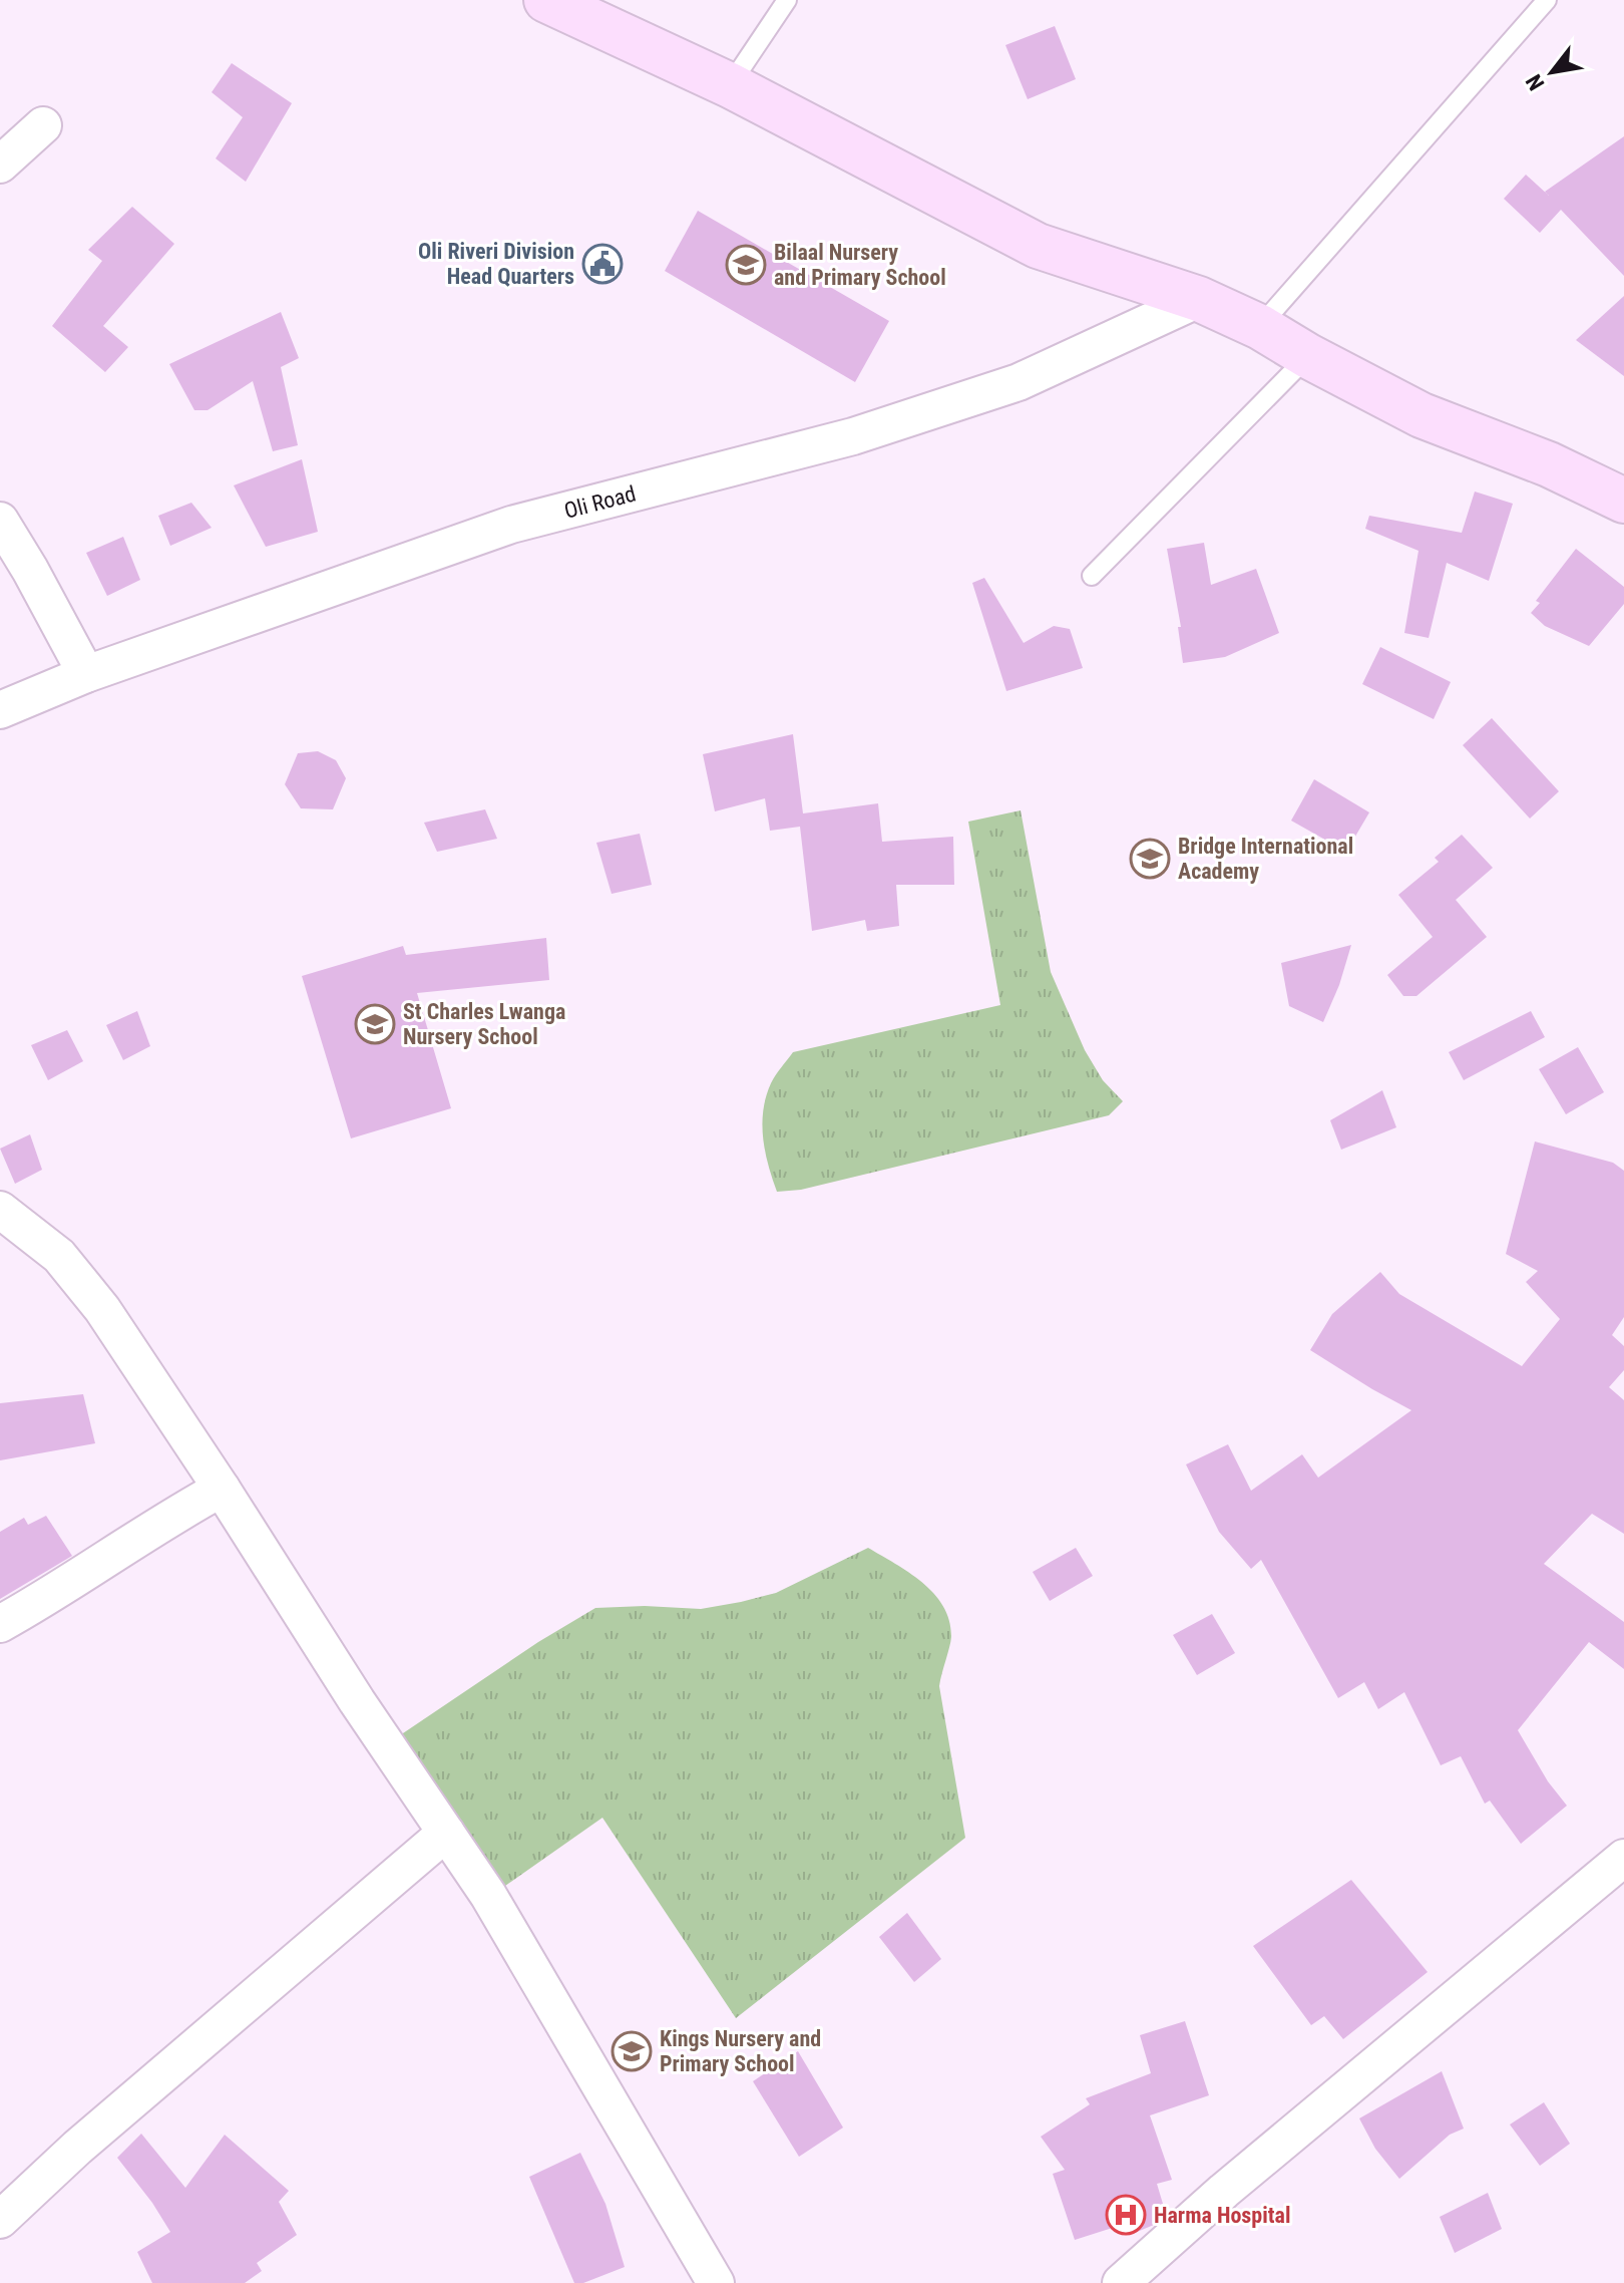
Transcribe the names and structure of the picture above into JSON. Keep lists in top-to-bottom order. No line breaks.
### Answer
{"streets":{"street":["Oli Road"]},"places":{"public building":["Oli Riveri Division Head Quarters"],"school or university":["Bilaal Nursery and Primary School","Bridge International Academy","St Charles Lwanga Nursery School","Kings Nursery and Primary School"],"hospital":["Harma Hospital"]},"north":"bottom left"}
